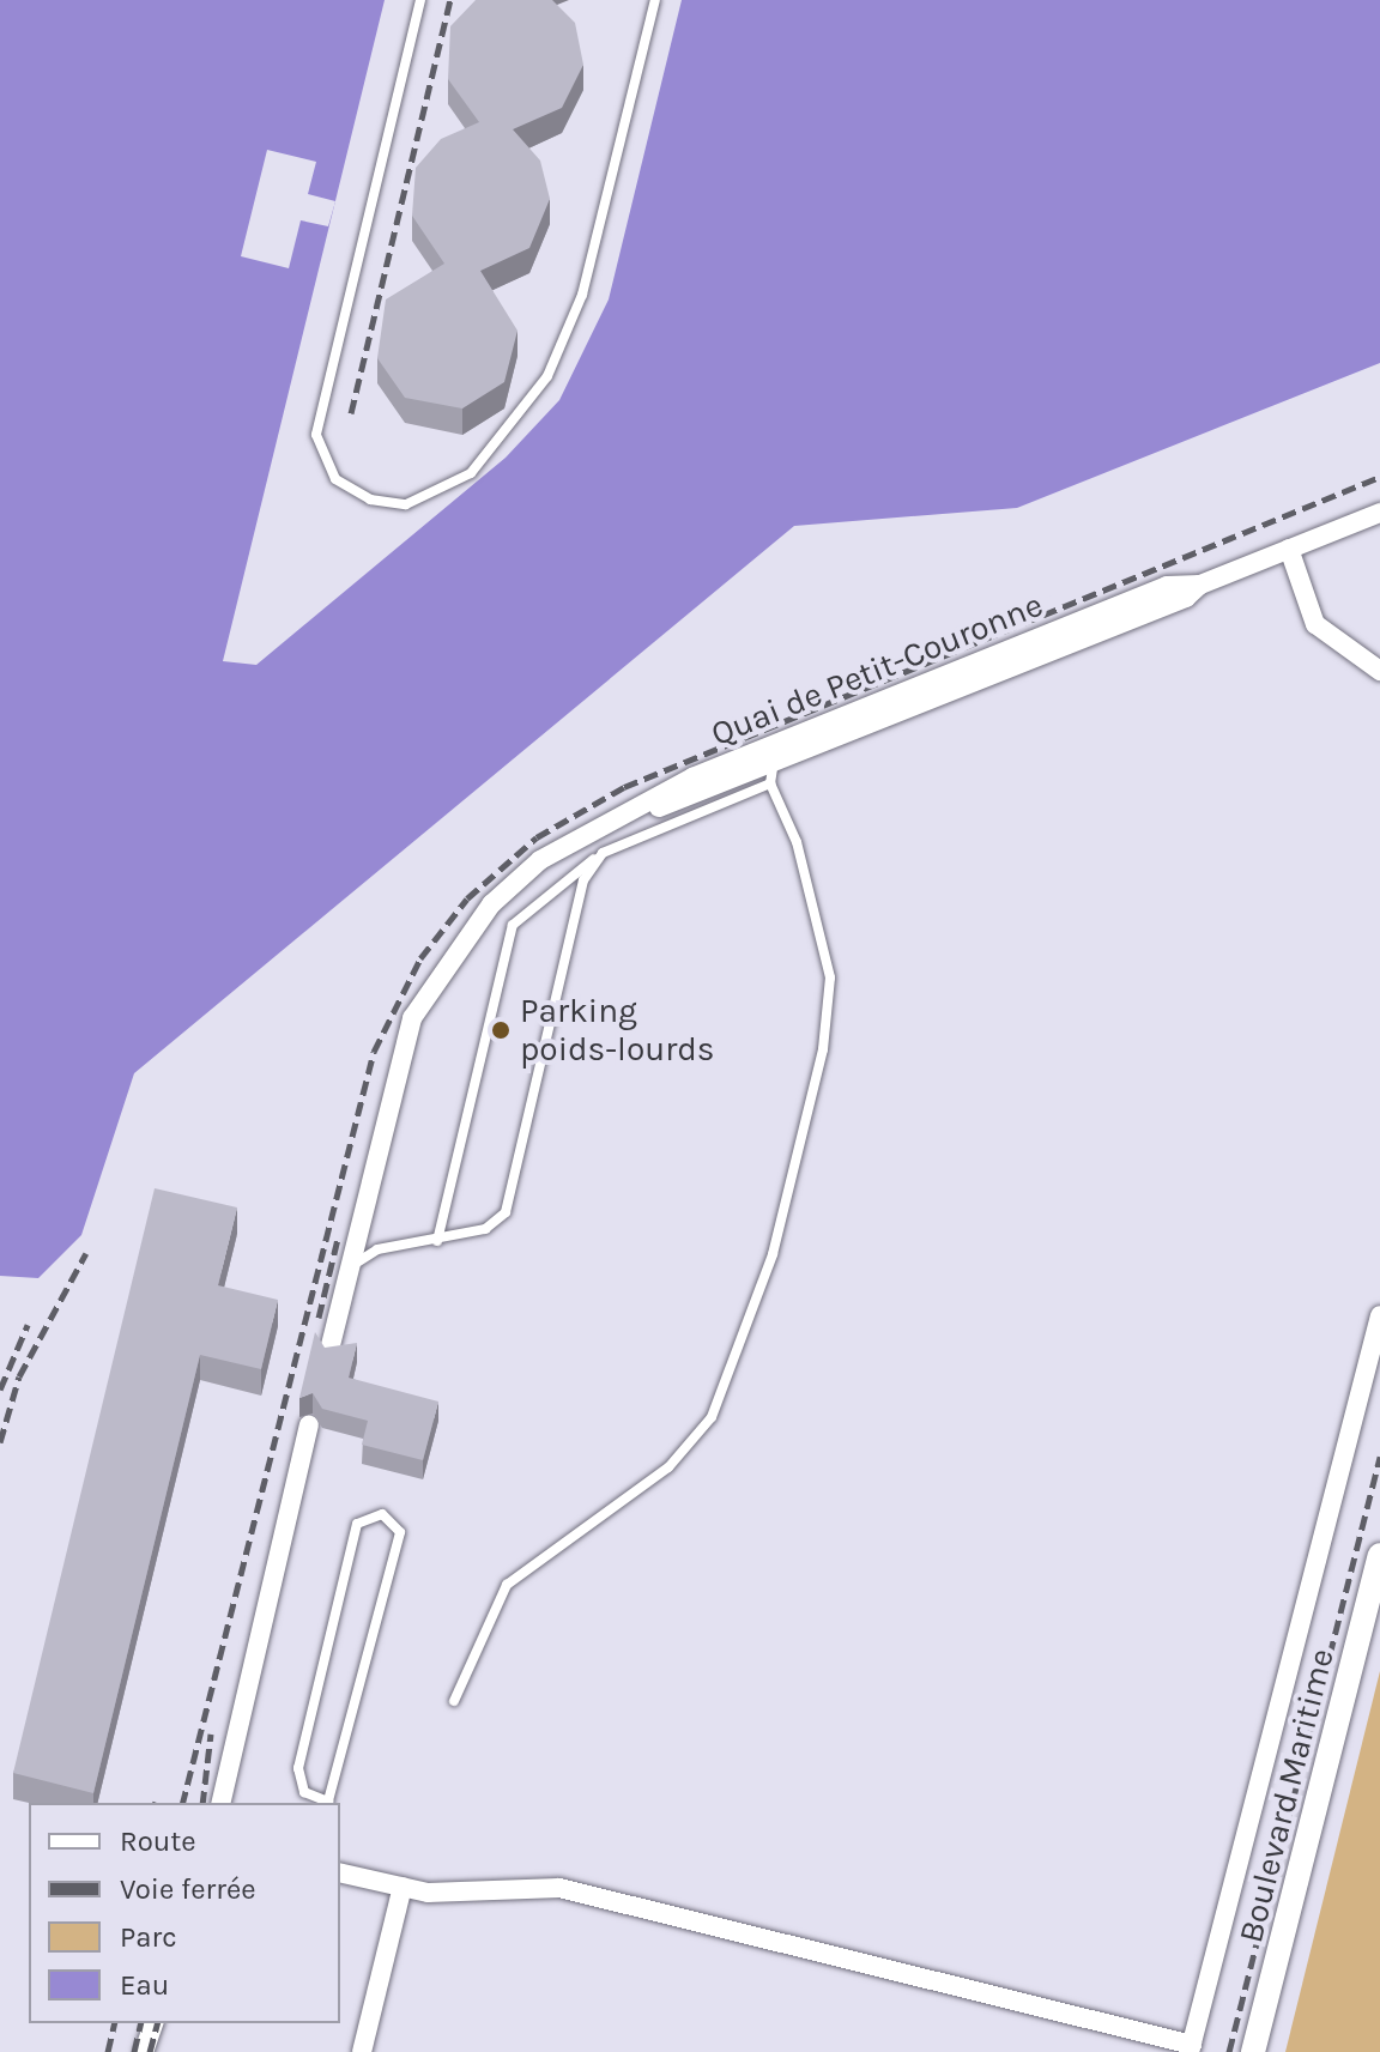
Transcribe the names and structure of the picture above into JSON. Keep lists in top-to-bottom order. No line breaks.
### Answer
{"streets":{"street":["Quai de Petit-Couronne","Boulevard Maritime"]},"places":["Parking poids-lourds"],"legend":["Route","Voie ferrée","Parc","Eau"]}
